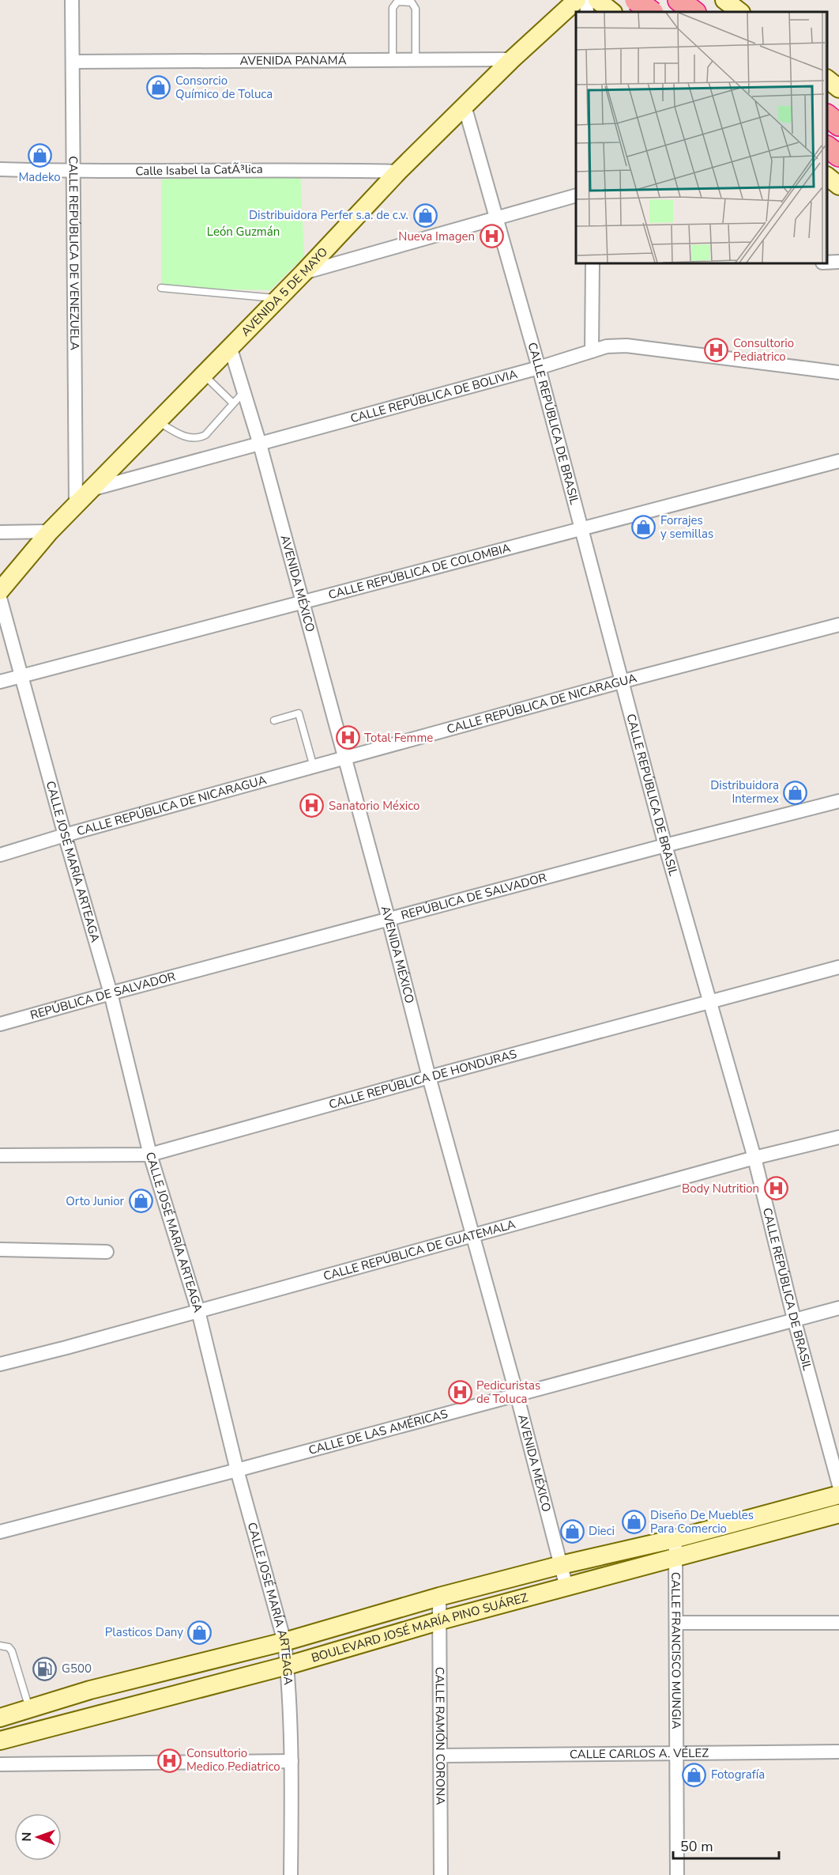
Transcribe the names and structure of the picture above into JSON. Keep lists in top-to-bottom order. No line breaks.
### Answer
{"streets":{"main road":["AVENIDA 5 DE MAYO","BOULEVARD JOSÉ MARÍA PINO SUÁREZ"],"street":["AVENIDA PANAMÁ","Calle Isabel la CatÃ³lica","CALLE REPÚBLICA DE VENEZUELA","CALLE REPÚBLICA DE BOLIVIA","CALLE REPÚBLICA DE BRASIL","CALLE REPÚBLICA DE COLOMBIA","AVENIDA MÉXICO","CALLE REPÚBLICA DE NICARAGUA","CALLE JOSÉ MARÍA ARTEAGA","REPÚBLICA DE SALVADOR","CALLE REPÚBLICA DE HONDURAS","CALLE REPÚBLICA DE GUATEMALA","CALLE DE LAS AMÉRICAS","CALLE FRANCISCO MUNGIA","CALLE RAMÓN CORONA","CALLE CARLOS A. VÉLEZ"]},"crossings":[["AVENIDA PANAMÁ","CALLE REPÚBLICA DE VENEZUELA"],["AVENIDA PANAMÁ","AVENIDA 5 DE MAYO"],["Calle Isabel la CatÃ³lica","CALLE REPÚBLICA DE VENEZUELA"],["Calle Isabel la CatÃ³lica","AVENIDA 5 DE MAYO"],["CALLE REPÚBLICA DE VENEZUELA","AVENIDA 5 DE MAYO"],["AVENIDA 5 DE MAYO","CALLE REPÚBLICA DE BOLIVIA"],["AVENIDA 5 DE MAYO","CALLE REPÚBLICA DE BRASIL"],["AVENIDA 5 DE MAYO","AVENIDA MÉXICO"],["CALLE REPÚBLICA DE BOLIVIA","CALLE REPÚBLICA DE BRASIL"],["CALLE REPÚBLICA DE BOLIVIA","AVENIDA MÉXICO"],["CALLE REPÚBLICA DE BRASIL","CALLE REPÚBLICA DE COLOMBIA"],["CALLE REPÚBLICA DE BRASIL","CALLE REPÚBLICA DE NICARAGUA"],["CALLE REPÚBLICA DE BRASIL","REPÚBLICA DE SALVADOR"],["CALLE REPÚBLICA DE BRASIL","CALLE REPÚBLICA DE HONDURAS"],["CALLE REPÚBLICA DE BRASIL","CALLE REPÚBLICA DE GUATEMALA"],["CALLE REPÚBLICA DE BRASIL","CALLE DE LAS AMÉRICAS"],["CALLE REPÚBLICA DE COLOMBIA","AVENIDA MÉXICO"],["CALLE REPÚBLICA DE COLOMBIA","CALLE JOSÉ MARÍA ARTEAGA"],["AVENIDA MÉXICO","CALLE REPÚBLICA DE NICARAGUA"],["AVENIDA MÉXICO","REPÚBLICA DE SALVADOR"],["AVENIDA MÉXICO","CALLE REPÚBLICA DE HONDURAS"],["AVENIDA MÉXICO","CALLE REPÚBLICA DE GUATEMALA"],["AVENIDA MÉXICO","CALLE DE LAS AMÉRICAS"],["AVENIDA MÉXICO","BOULEVARD JOSÉ MARÍA PINO SUÁREZ"],["CALLE REPÚBLICA DE NICARAGUA","CALLE JOSÉ MARÍA ARTEAGA"],["CALLE JOSÉ MARÍA ARTEAGA","REPÚBLICA DE SALVADOR"],["CALLE JOSÉ MARÍA ARTEAGA","CALLE REPÚBLICA DE HONDURAS"],["CALLE JOSÉ MARÍA ARTEAGA","CALLE REPÚBLICA DE GUATEMALA"],["CALLE JOSÉ MARÍA ARTEAGA","CALLE DE LAS AMÉRICAS"],["CALLE JOSÉ MARÍA ARTEAGA","BOULEVARD JOSÉ MARÍA PINO SUÁREZ"],["BOULEVARD JOSÉ MARÍA PINO SUÁREZ","CALLE FRANCISCO MUNGIA"],["BOULEVARD JOSÉ MARÍA PINO SUÁREZ","CALLE RAMÓN CORONA"],["CALLE FRANCISCO MUNGIA","CALLE CARLOS A. VÉLEZ"],["CALLE RAMÓN CORONA","CALLE CARLOS A. VÉLEZ"]],"parks":["León Guzmán"],"places":{"shop":["Consorcio Químico de Toluca","Madeko","Distribuidora Perfer s.a. de c.v.","Forrajes y semillas","Distribuidora Intermex","Orto Junior","Diseño De Muebles Para Comercio","Dieci","Plasticos Dany","Fotografía"],"hospital":["Nueva Imagen","Consultorio Pediatrico","Total Femme","Sanatorio México","Body Nutrition","Pedicuristas de Toluca","Consultorio Medico Pediatrico"],"fuel station":["G500"]},"scale_bar":"50 m","north":"left"}
